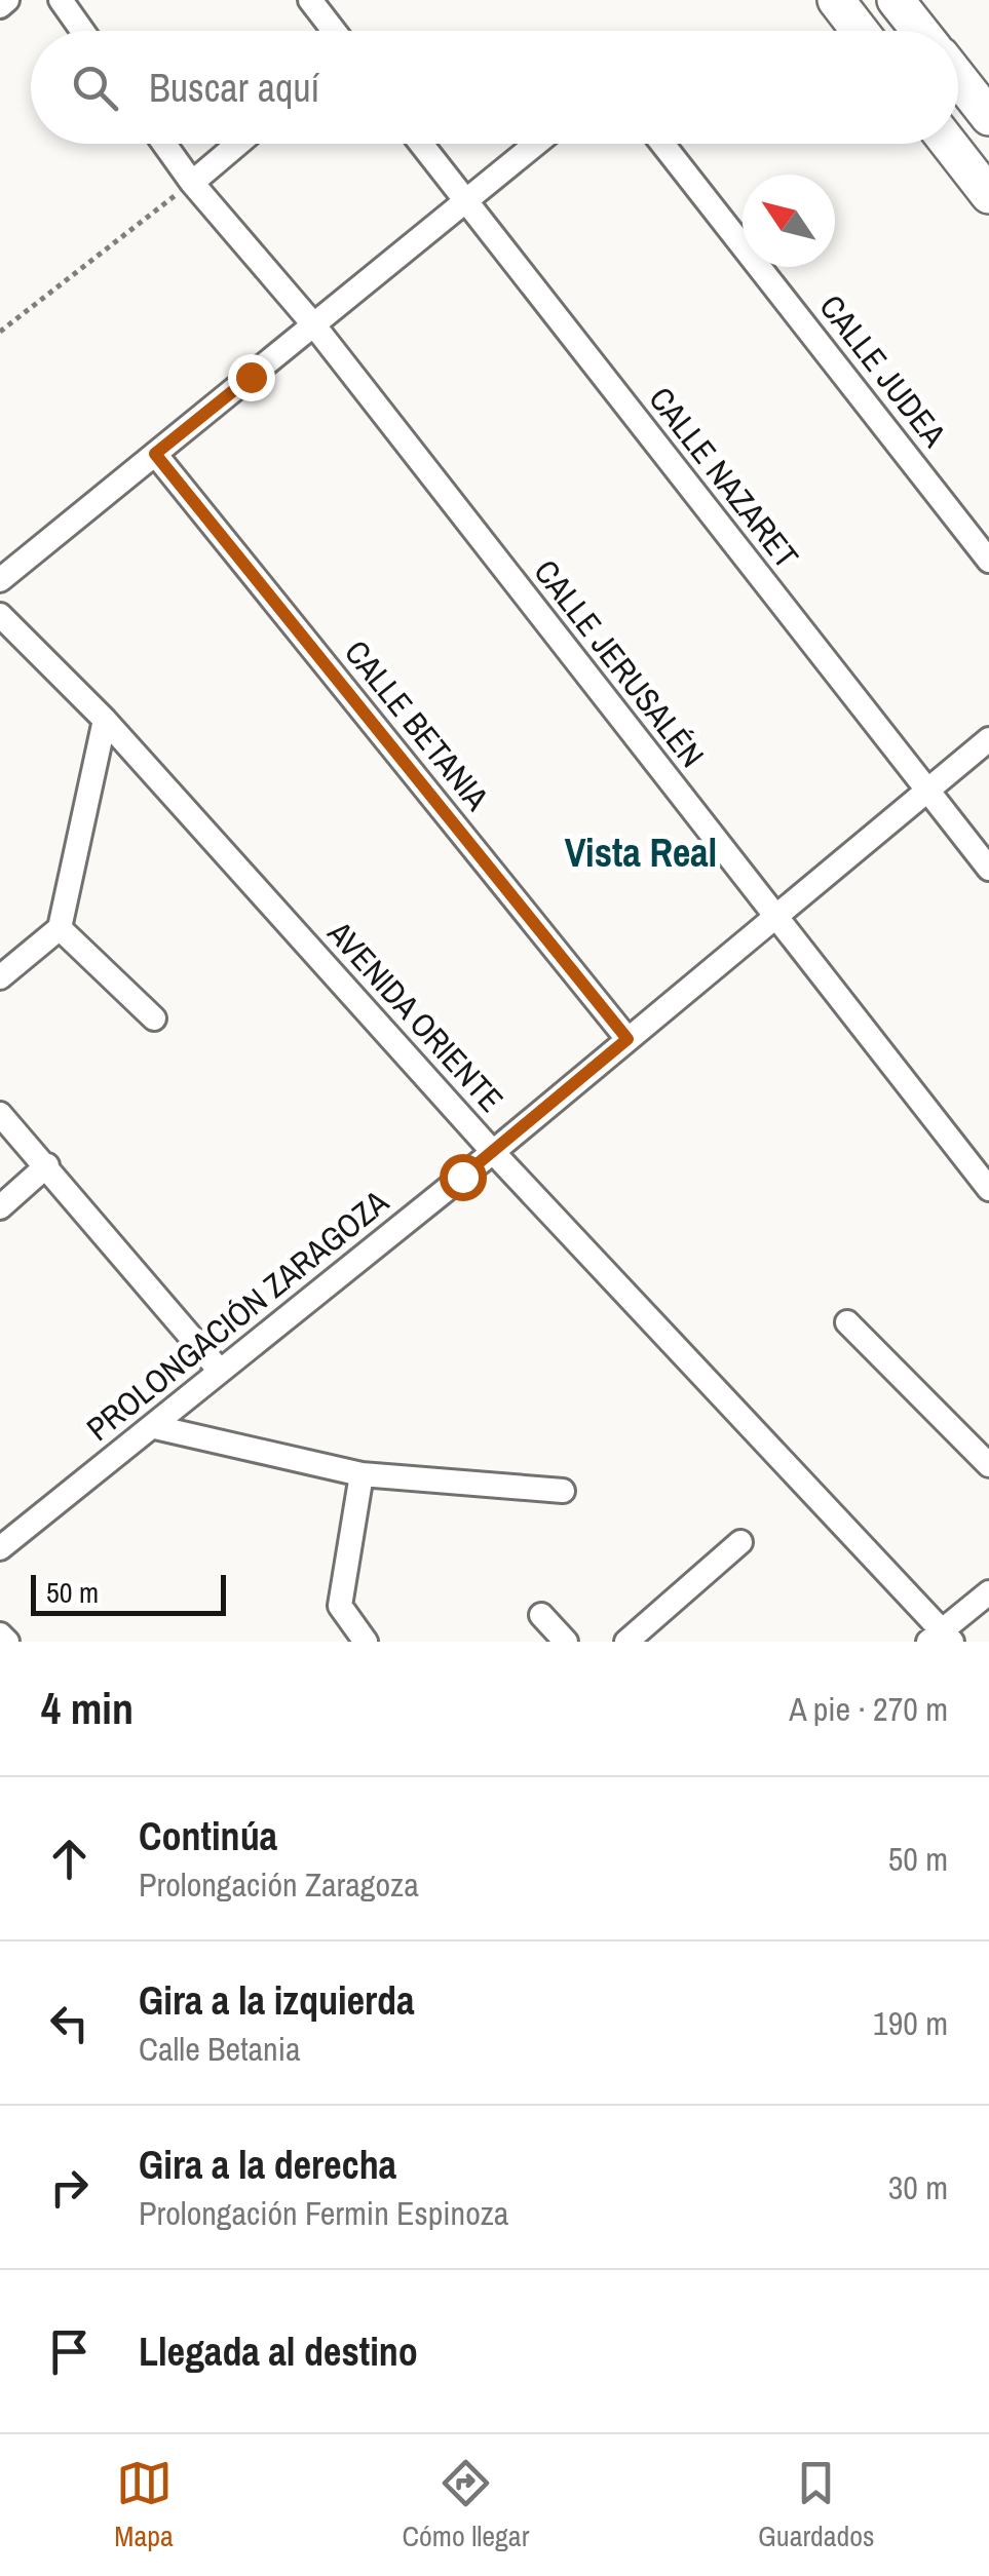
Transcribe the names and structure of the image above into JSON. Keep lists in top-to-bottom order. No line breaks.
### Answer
{"streets":{"street":["CALLE JUDEA","CALLE NAZARET","CALLE JERUSALÉN","CALLE BETANIA","AVENIDA ORIENTE","PROLONGACIÓN ZARAGOZA"]},"crossings":[["CALLE NAZARET","PROLONGACIÓN ZARAGOZA"],["CALLE JERUSALÉN","PROLONGACIÓN ZARAGOZA"],["CALLE BETANIA","PROLONGACIÓN ZARAGOZA"],["AVENIDA ORIENTE","PROLONGACIÓN ZARAGOZA"]],"districts":["Vista Real"],"scale_bar":"50 m","north":"top left","page":{"search":"Buscar aquí","scale":"50 m","heading":["4 min","A pie · 270 m"],"list":[["Continúa","Prolongación Zaragoza","50 m"],["Gira a la izquierda","Calle Betania","190 m"],["Gira a la derecha","Prolongación Fermin Espinoza","30 m"],"Llegada al destino"],"nav":["Mapa","Cómo llegar","Guardados"]}}
